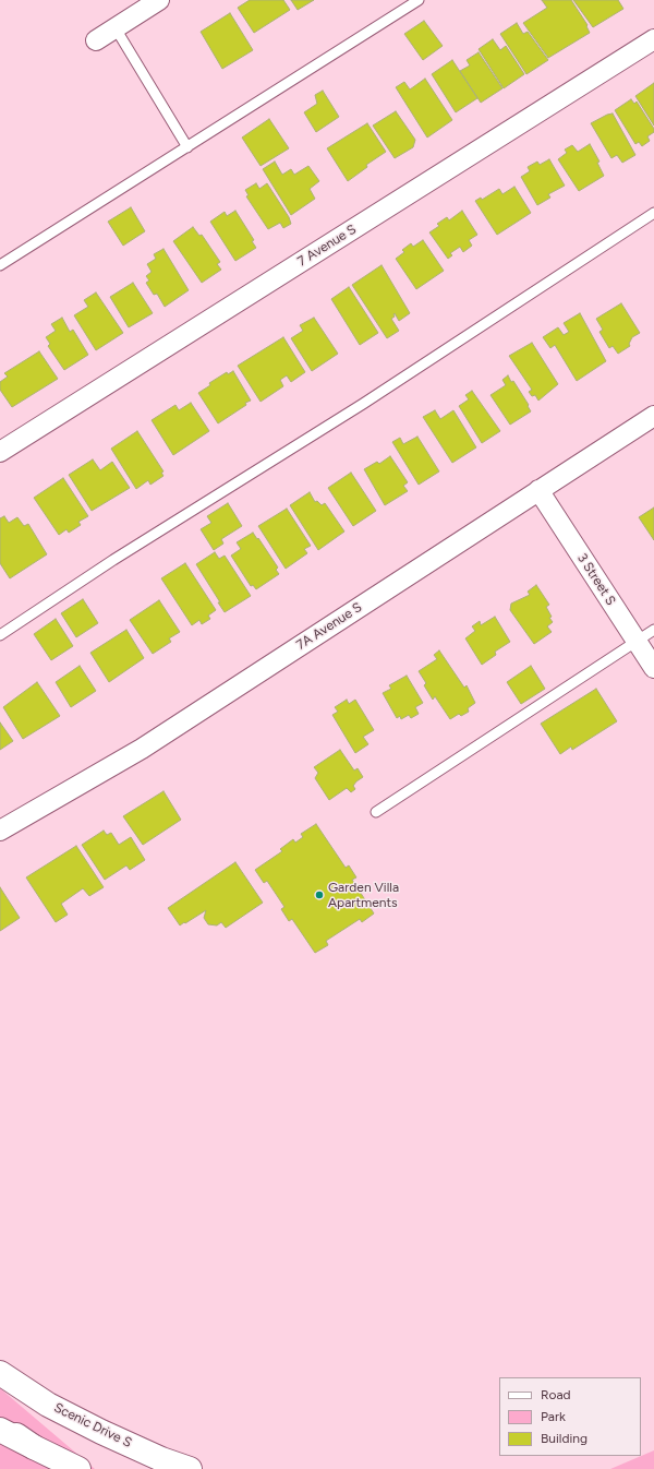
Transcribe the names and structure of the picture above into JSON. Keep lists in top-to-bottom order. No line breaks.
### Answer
{"streets":{"main road":["Scenic Drive S"],"street":["7 Avenue S","3 Street S","7A Avenue S"]},"crossings":[["3 Street S","7A Avenue S"]],"places":["Garden Villa Apartments"],"legend":["Road","Park","Building"]}
